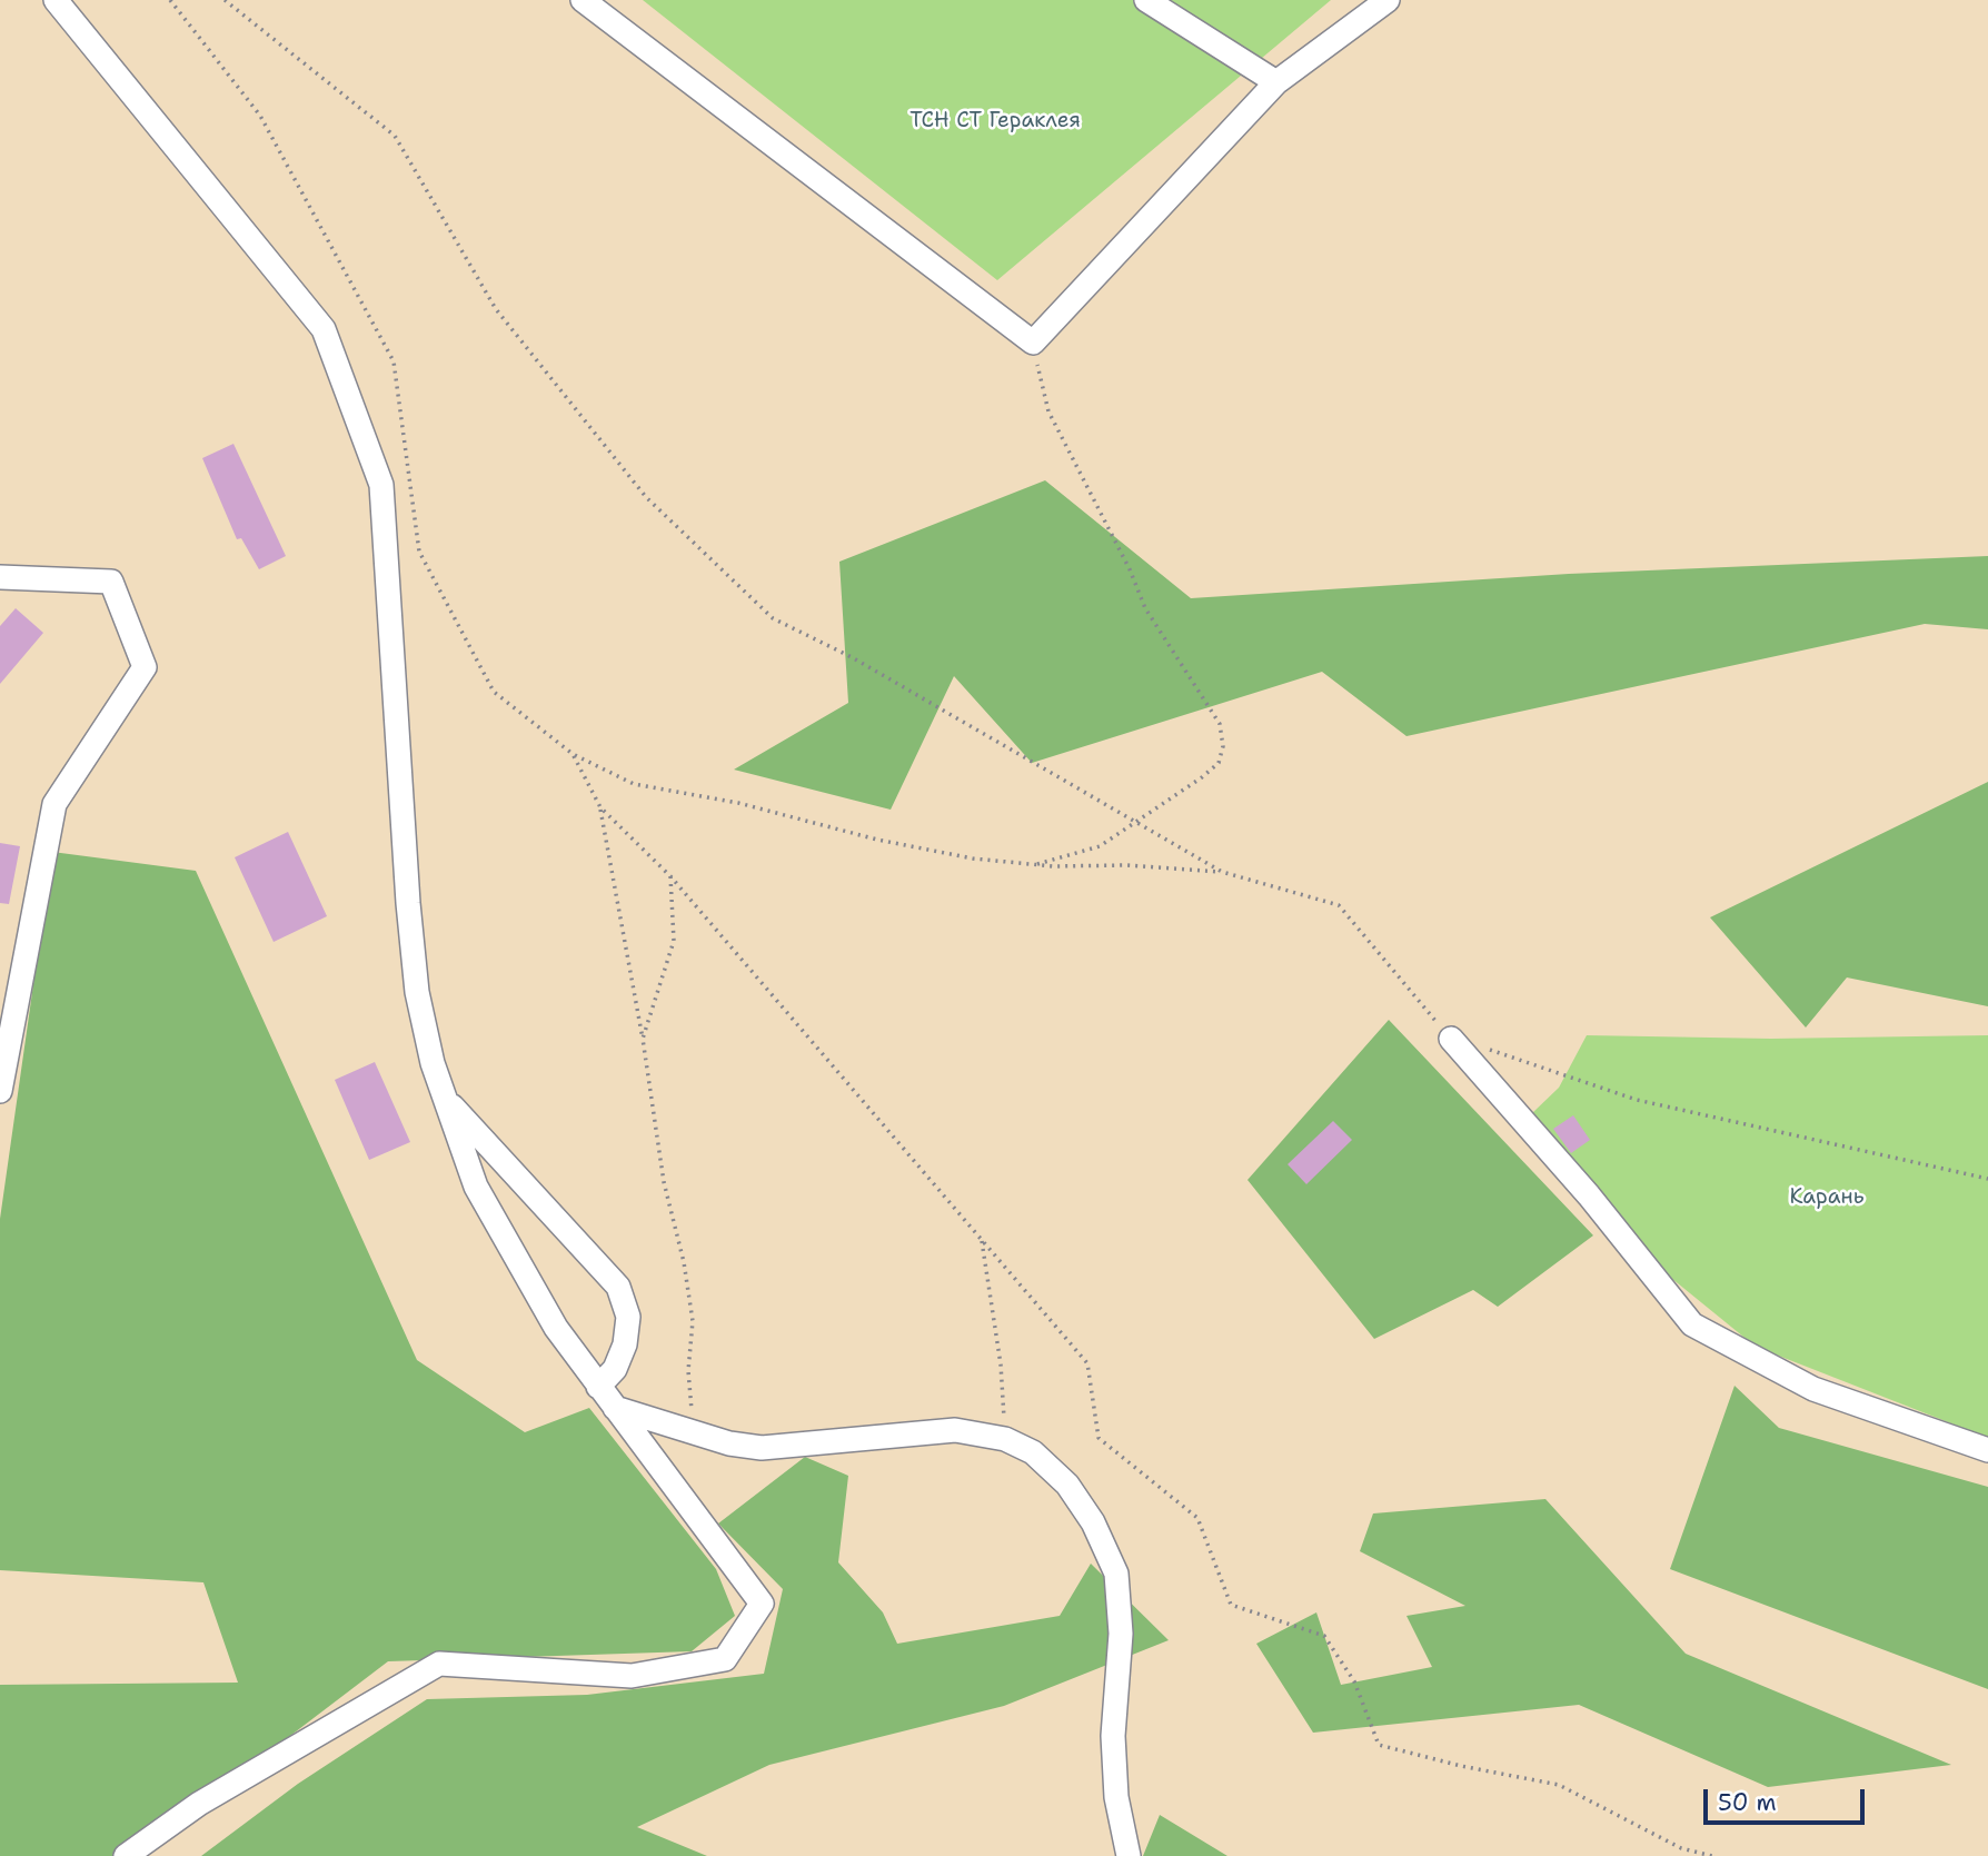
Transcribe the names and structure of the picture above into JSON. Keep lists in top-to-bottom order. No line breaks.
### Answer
{"parks":["ТСН СТ Гераклея","Карань"],"scale_bar":"50 m"}
